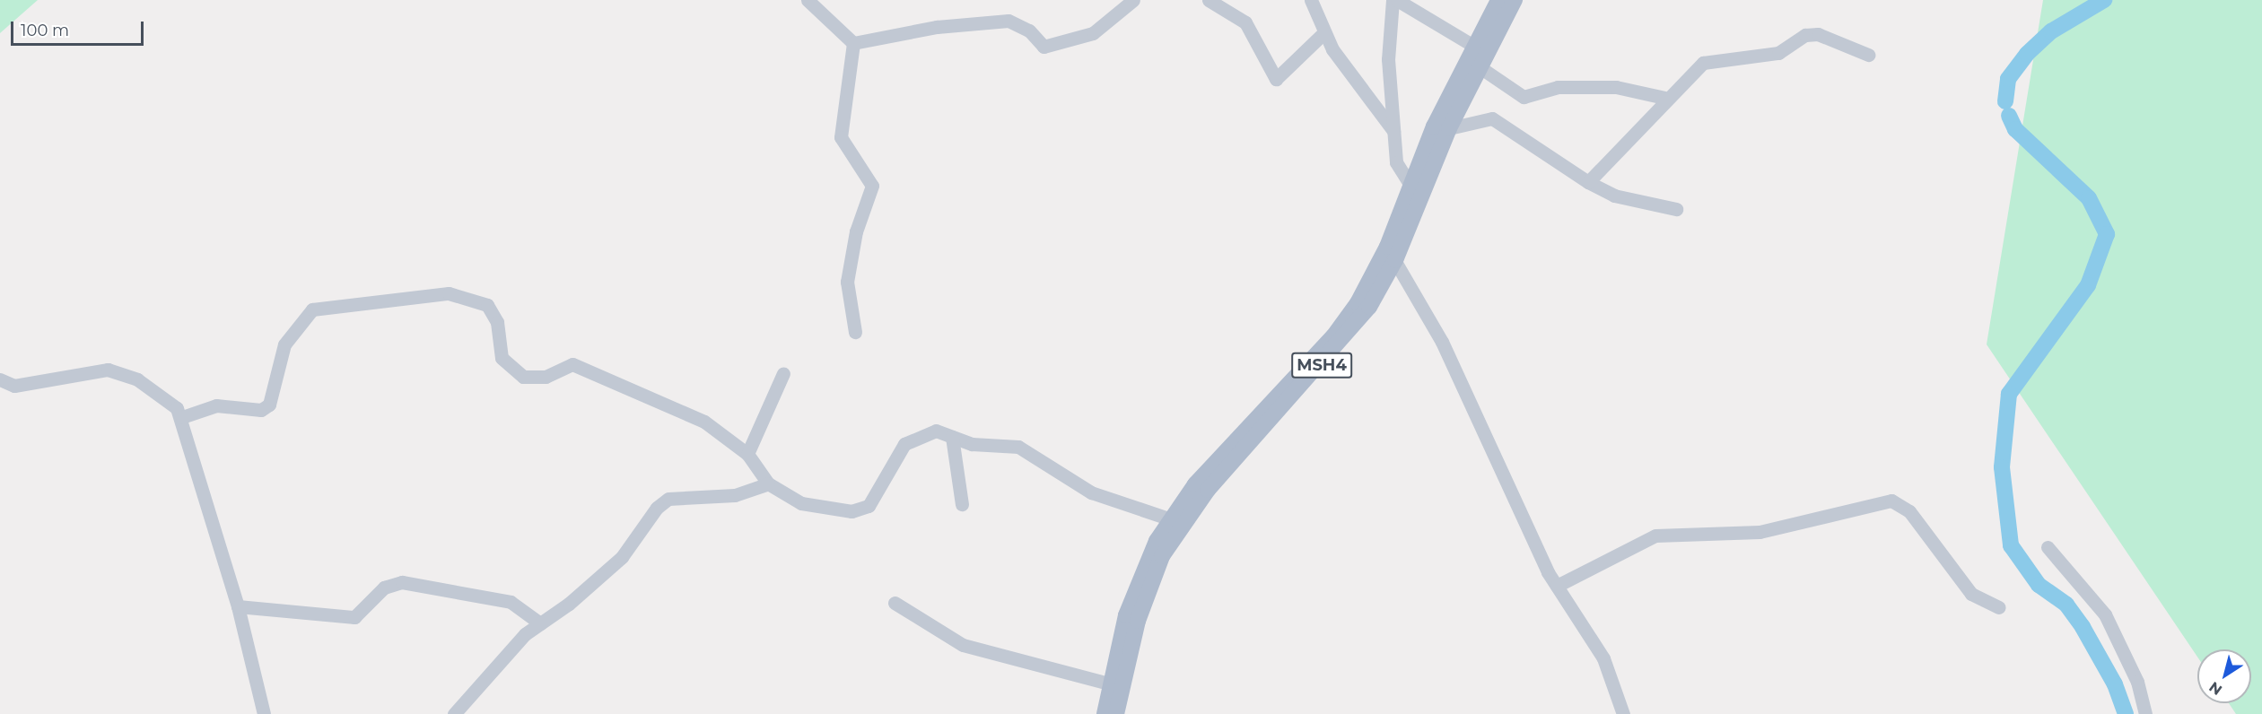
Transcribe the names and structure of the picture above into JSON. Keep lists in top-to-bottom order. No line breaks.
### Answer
{"streets":{"main road":["MSH4"]},"scale_bar":"100 m","north":"bottom left"}
